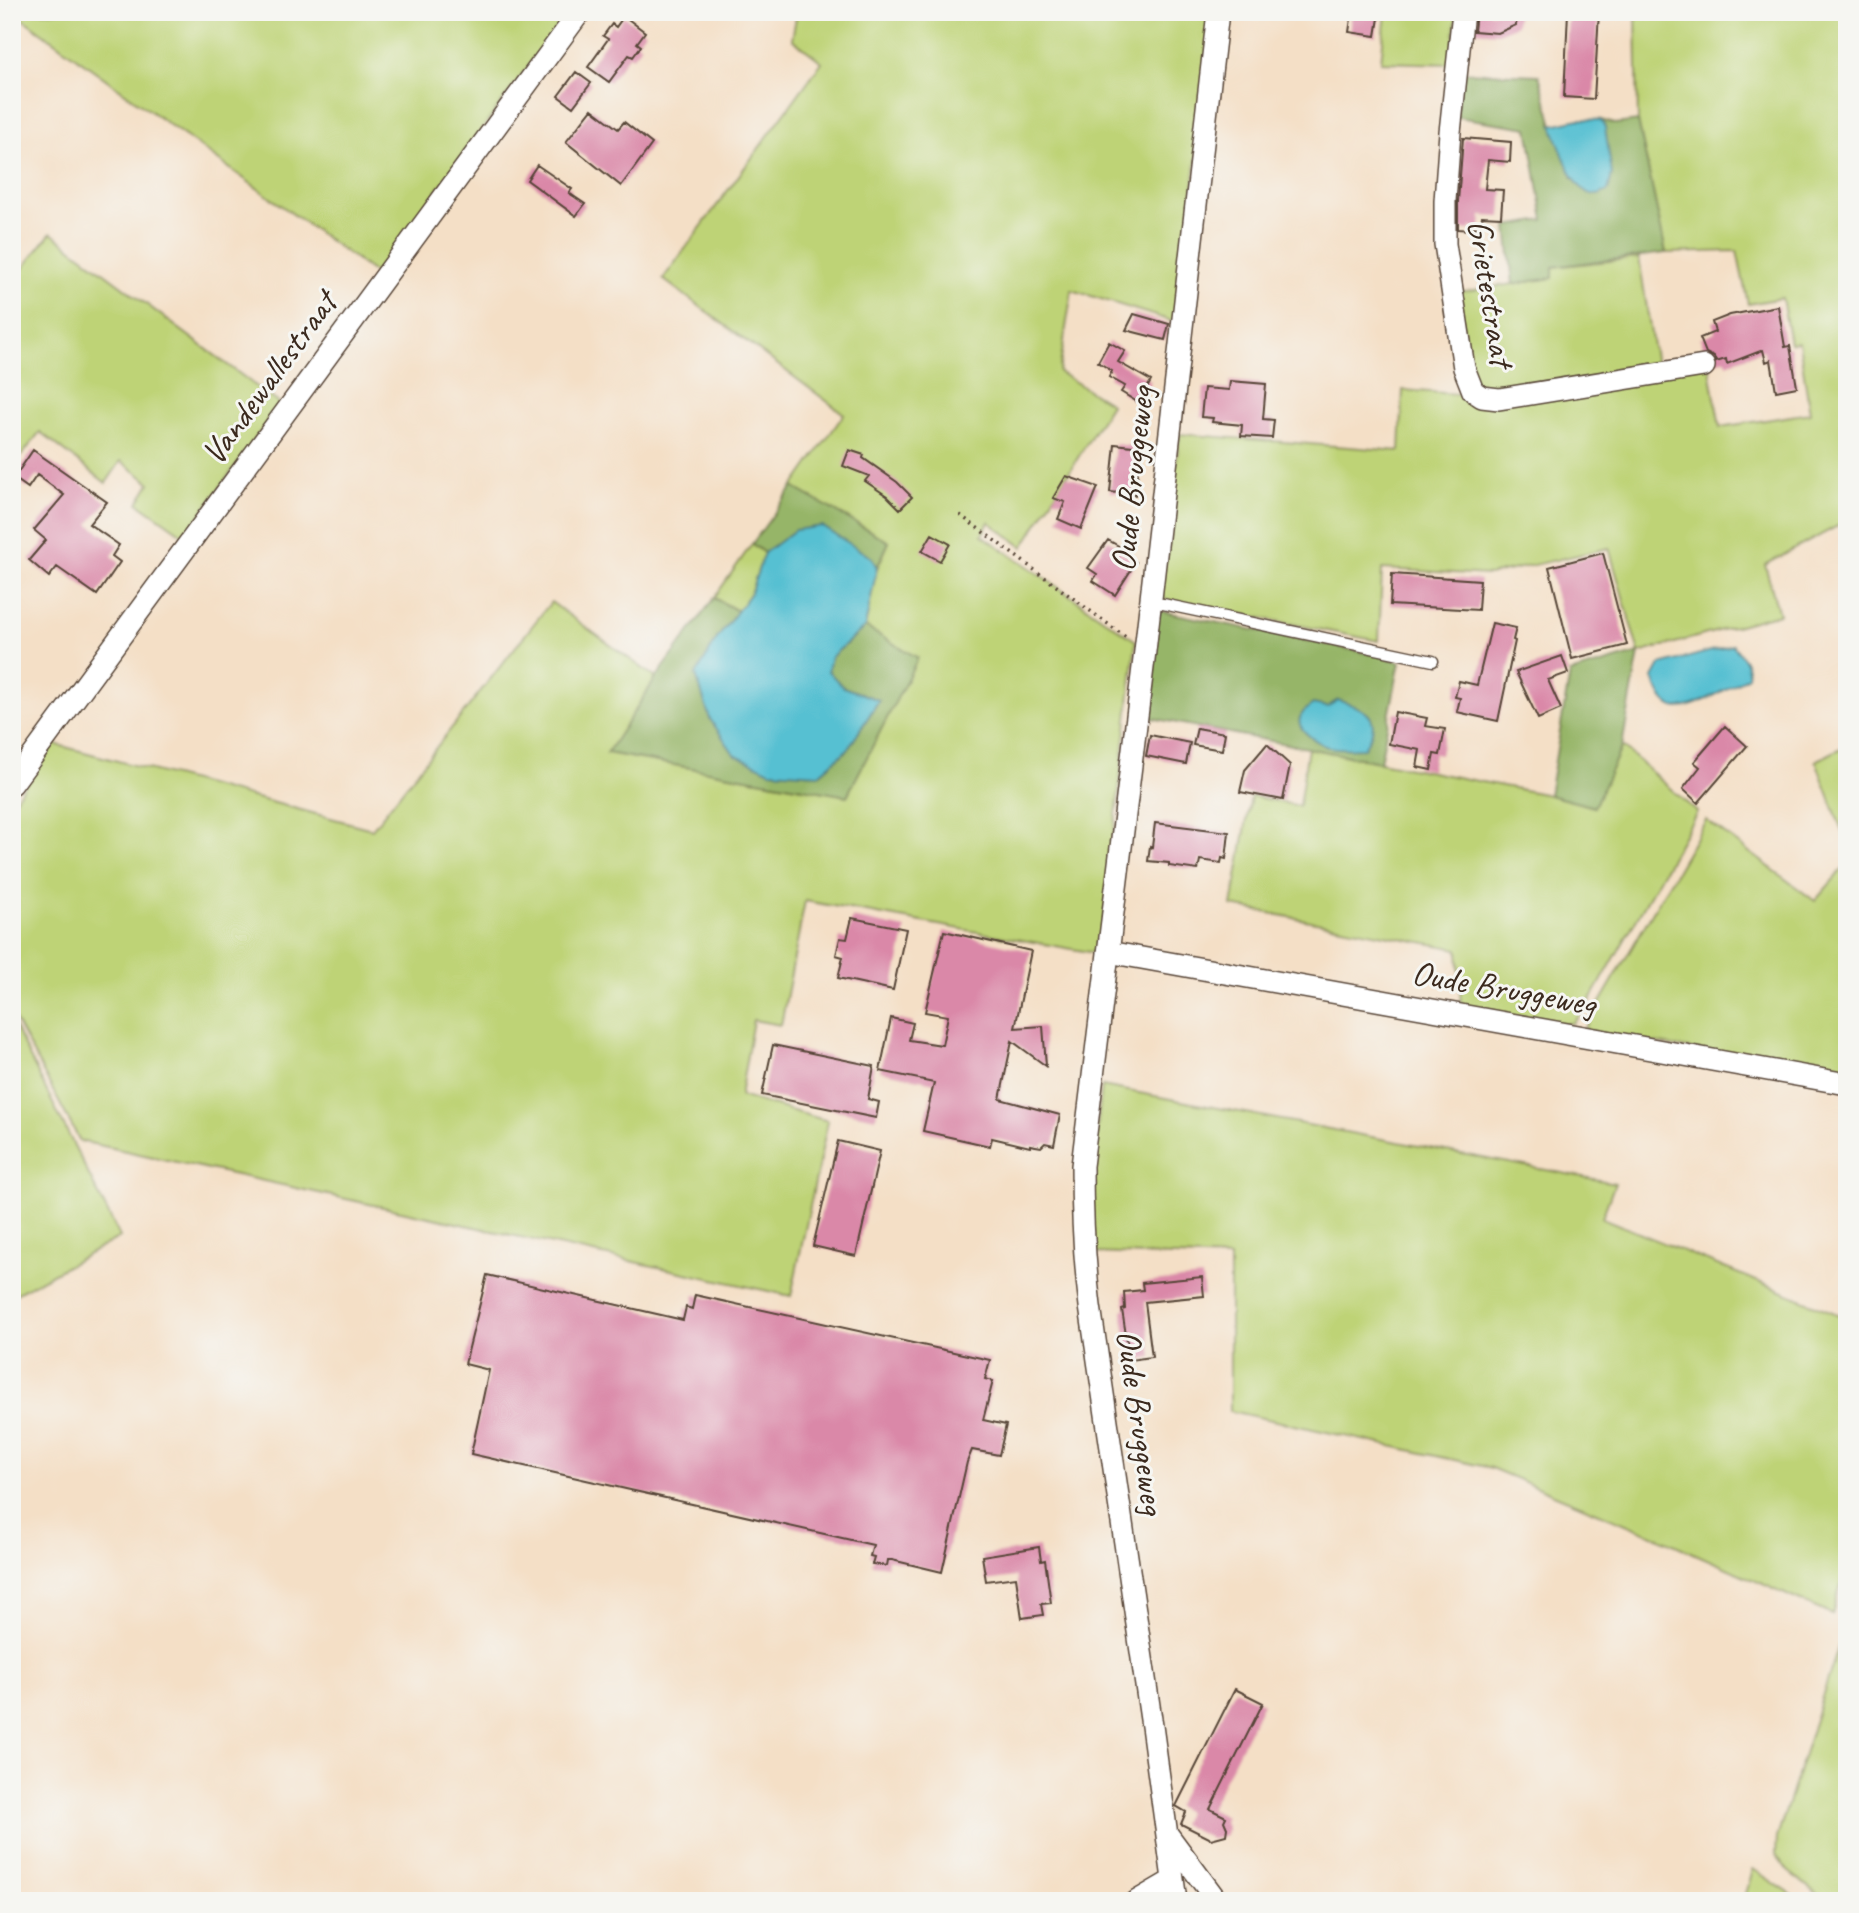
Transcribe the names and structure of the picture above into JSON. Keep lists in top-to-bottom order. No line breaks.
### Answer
{"streets":{"street":["Grietestraat","Vandewallestraat","Oude Bruggeweg"]}}
